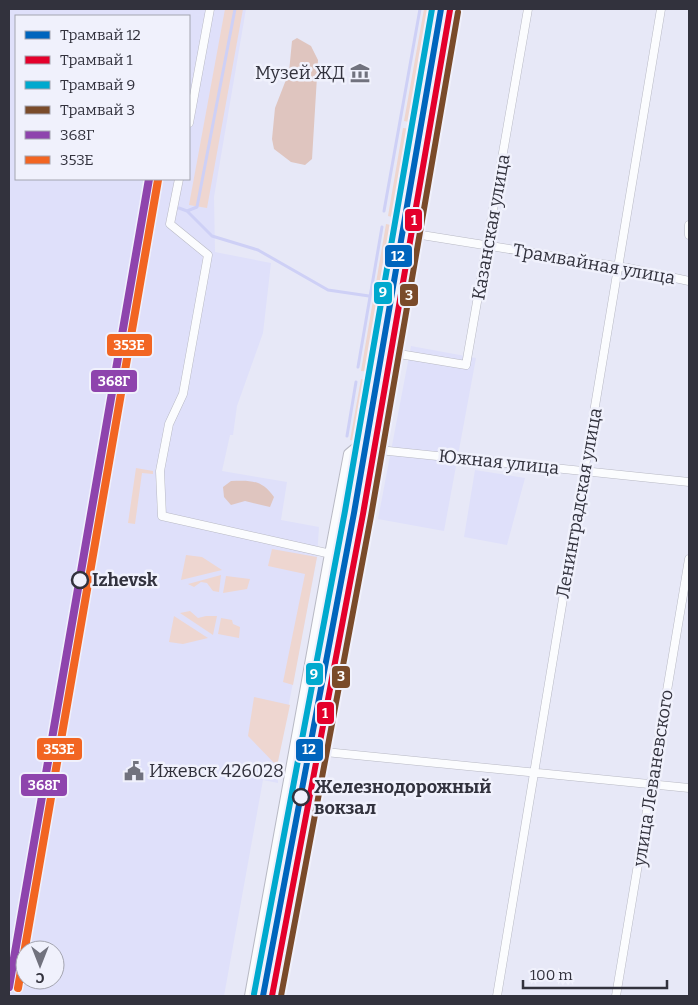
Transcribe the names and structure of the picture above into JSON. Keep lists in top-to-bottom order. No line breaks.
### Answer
{"streets":{"street":["Казанская улица","Трамвайная улица","Южная улица","Ленинградская улица","улица Леваневского"]},"crossings":[["Казанская улица","Трамвайная улица"],["Трамвайная улица","Ленинградская улица"],["Южная улица","Ленинградская улица"]],"places":{"museum":["Музей ЖД"],"other":["Izhevsk","Железнодорожный вокзал"],"public building":["Ижевск 426028"]},"lines":["tram line 12","tram line 9","tram line 1","tram line 3","transit line 368Г","transit line 353Е"],"legend":["Трамвай 12","Трамвай 1","Трамвай 9","Трамвай 3","368Г","353Е"],"scale_bar":"100 m","north":"bottom"}
